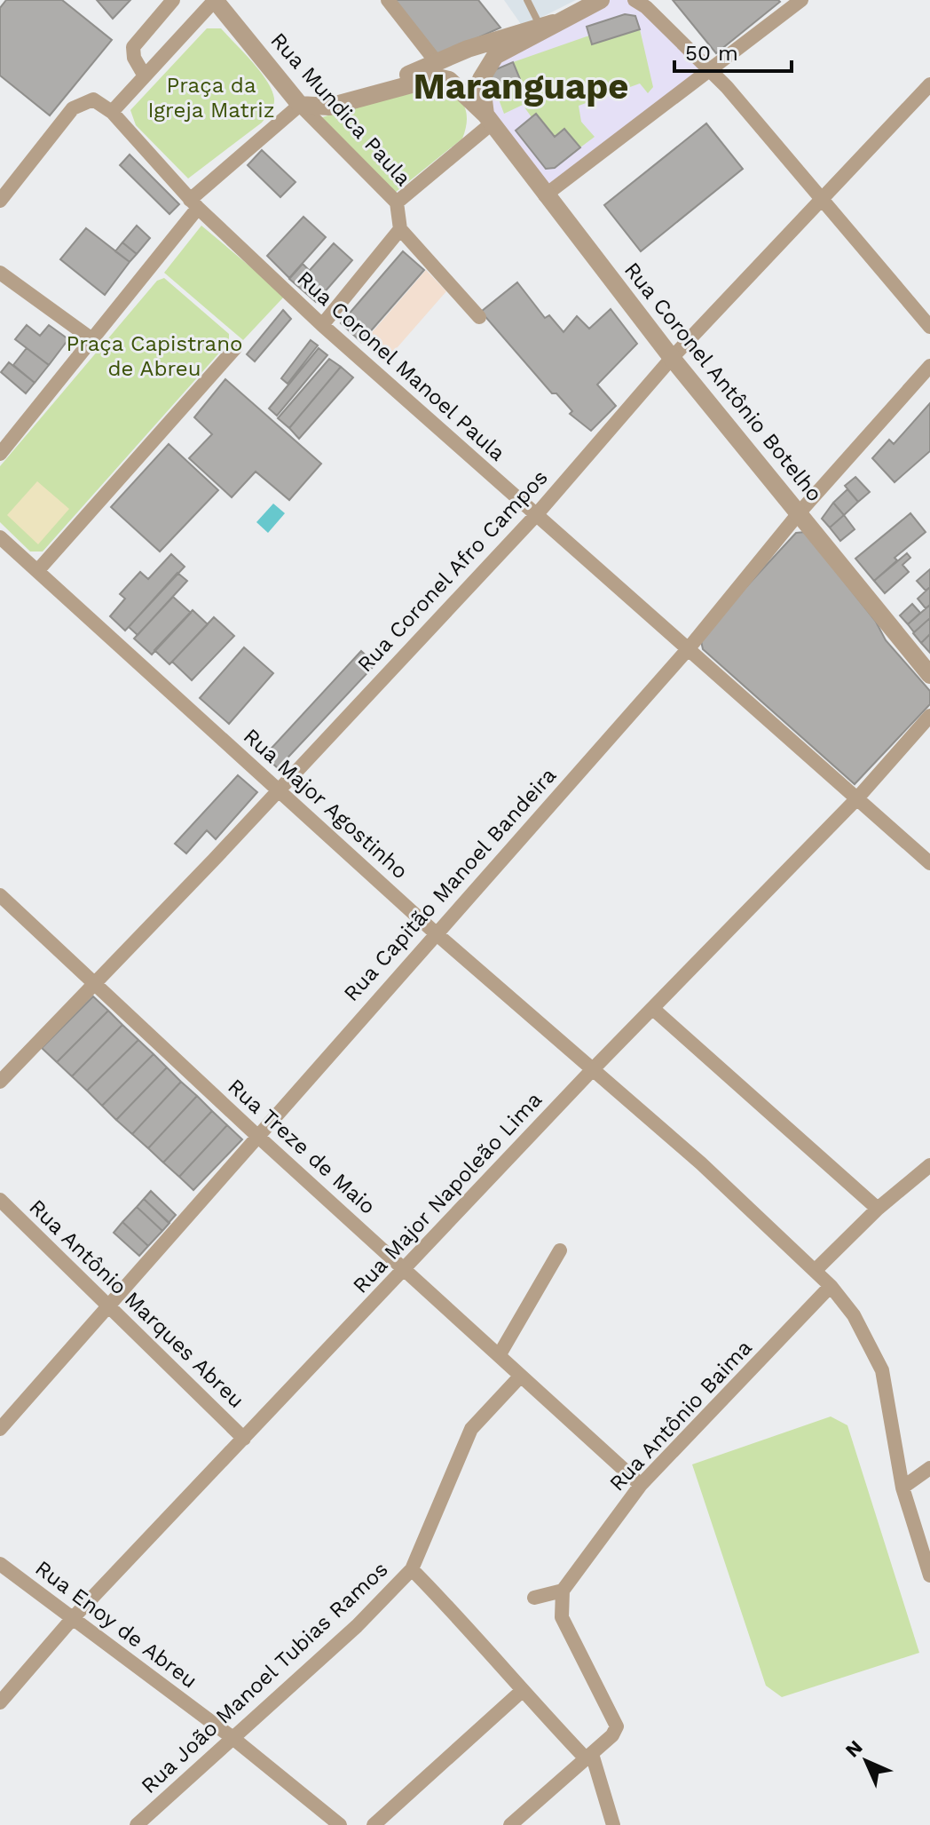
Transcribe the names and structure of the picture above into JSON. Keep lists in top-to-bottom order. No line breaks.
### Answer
{"streets":{"street":["Rua Mundica Paula","Rua Coronel Manoel Paula","Rua Coronel Antônio Botelho","Rua Coronel Afro Campos","Rua Major Agostinho","Rua Capitão Manoel Bandeira","Rua Treze de Maio","Rua Major Napoleão Lima","Rua Antônio Marques Abreu","Rua Antônio Baima","Rua Enoy de Abreu","Rua João Manoel Tubias Ramos"]},"crossings":[["Rua Coronel Manoel Paula","Rua Coronel Afro Campos"],["Rua Coronel Manoel Paula","Rua Capitão Manoel Bandeira"],["Rua Coronel Manoel Paula","Rua Major Napoleão Lima"],["Rua Coronel Antônio Botelho","Rua Coronel Afro Campos"],["Rua Coronel Antônio Botelho","Rua Capitão Manoel Bandeira"],["Rua Coronel Afro Campos","Rua Major Agostinho"],["Rua Coronel Afro Campos","Rua Treze de Maio"],["Rua Major Agostinho","Rua Capitão Manoel Bandeira"],["Rua Major Agostinho","Rua Major Napoleão Lima"],["Rua Major Agostinho","Rua Antônio Baima"],["Rua Capitão Manoel Bandeira","Rua Treze de Maio"],["Rua Capitão Manoel Bandeira","Rua Antônio Marques Abreu"],["Rua Treze de Maio","Rua Major Napoleão Lima"],["Rua Treze de Maio","Rua Antônio Baima"],["Rua Treze de Maio","Rua João Manoel Tubias Ramos"],["Rua Major Napoleão Lima","Rua Antônio Marques Abreu"],["Rua Major Napoleão Lima","Rua Enoy de Abreu"],["Rua Enoy de Abreu","Rua João Manoel Tubias Ramos"]],"districts":["Maranguape"],"parks":["Praça da Igreja Matriz","Praça Capistrano de Abreu"],"scale_bar":"50 m","north":"top left"}
